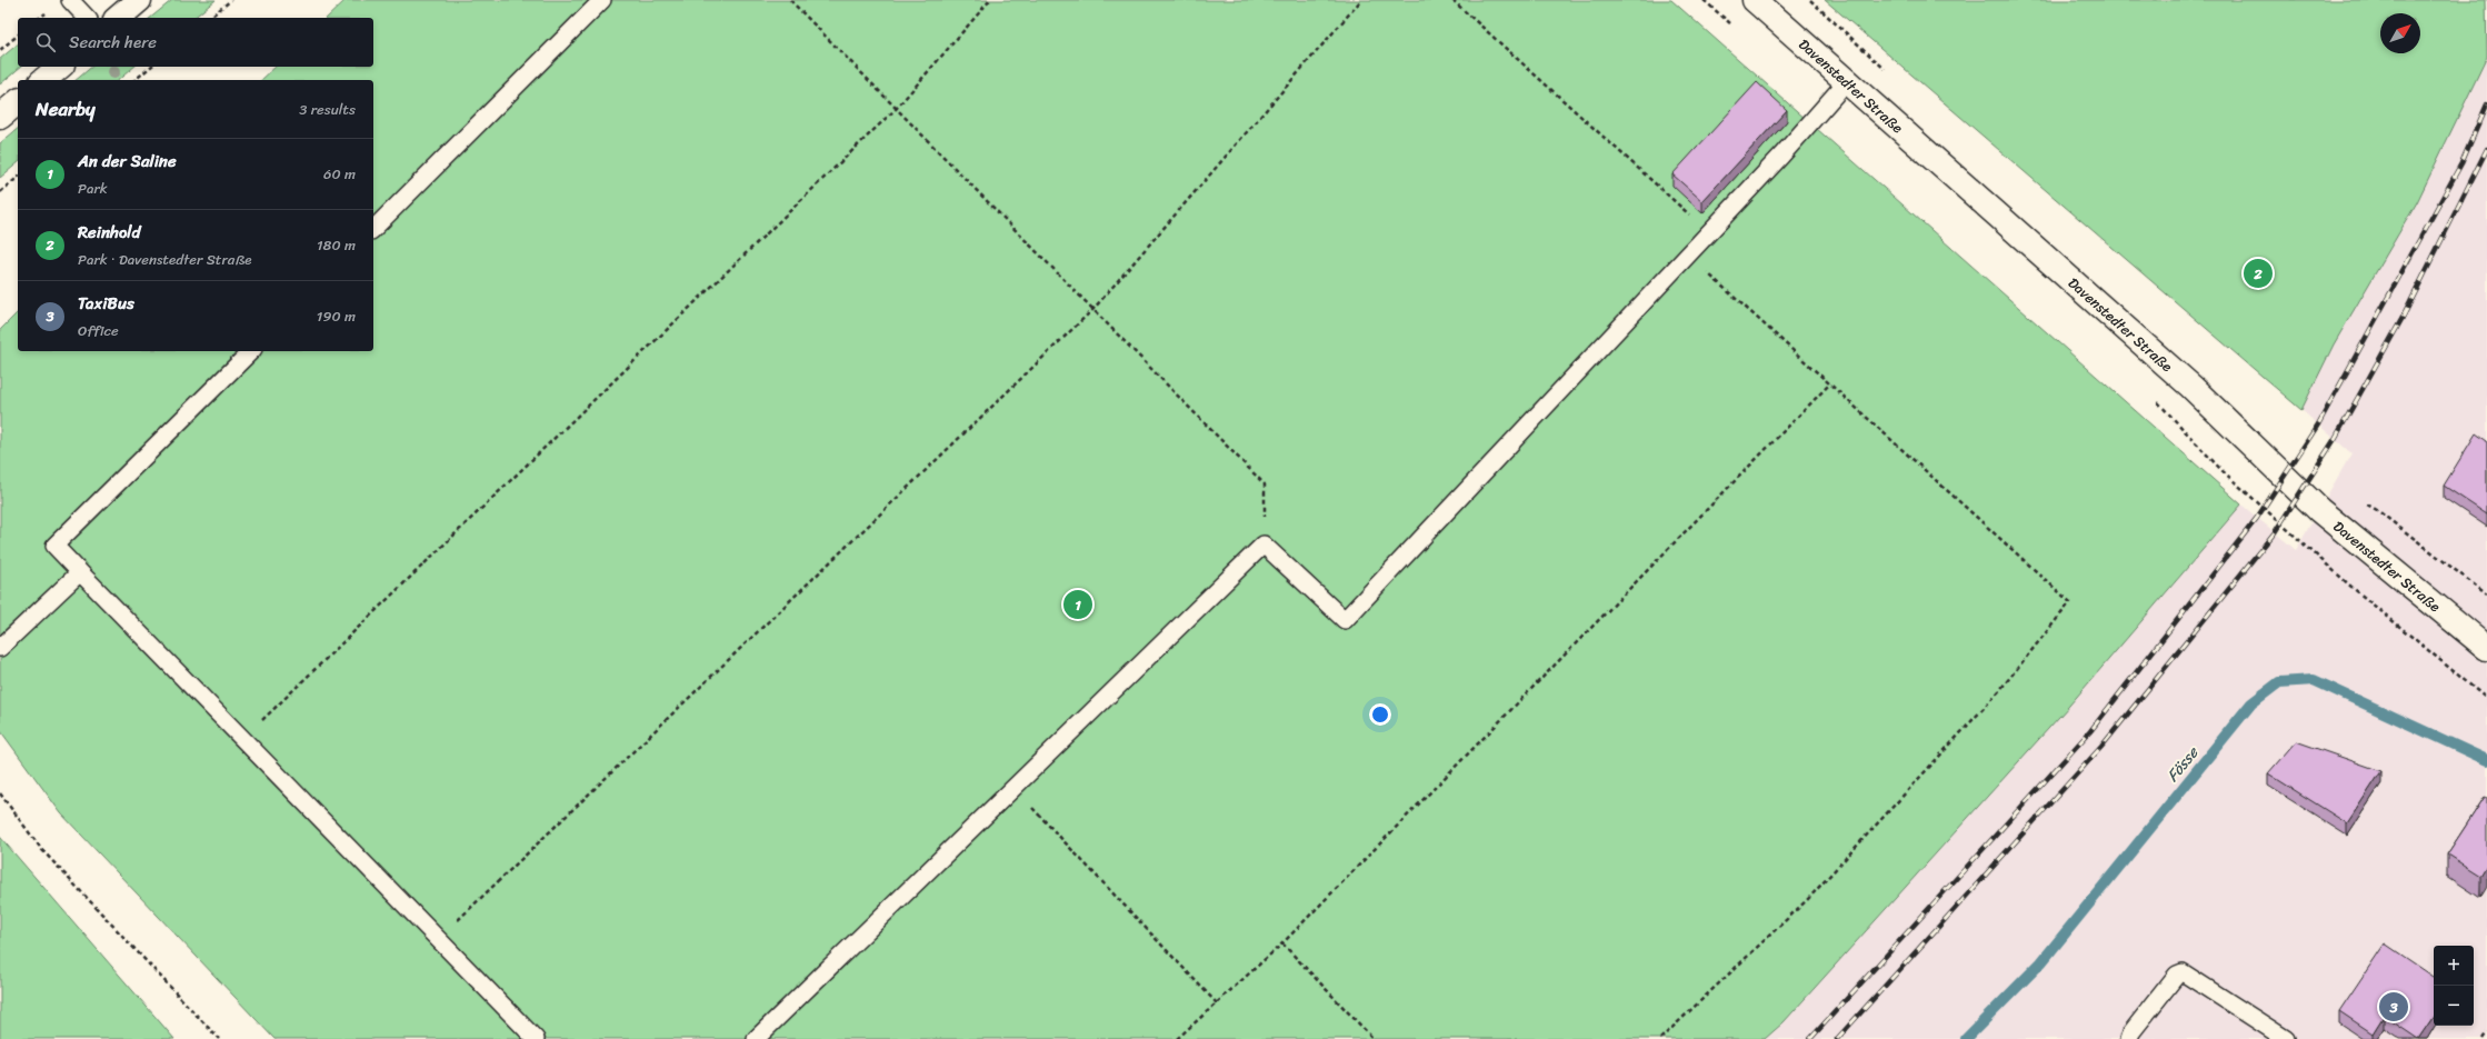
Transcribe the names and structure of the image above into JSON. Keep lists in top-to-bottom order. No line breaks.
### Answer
{"streets":{"street":["Davenstedter Straße"]},"water":["Fösse"],"north":"top right","page":{"search":"Search here","heading":["Nearby","3 results"],"list":[{"mark":"1","name":"An der Saline","note":"Park","value":"60 m"},{"mark":"2","name":"Reinhold","note":"Park · Davenstedter Straße","value":"180 m"},{"mark":"3","name":"TaxiBus","note":"Office","value":"190 m"}],"pins":["2","1","3"],"map_buttons":["+","−"]}}
